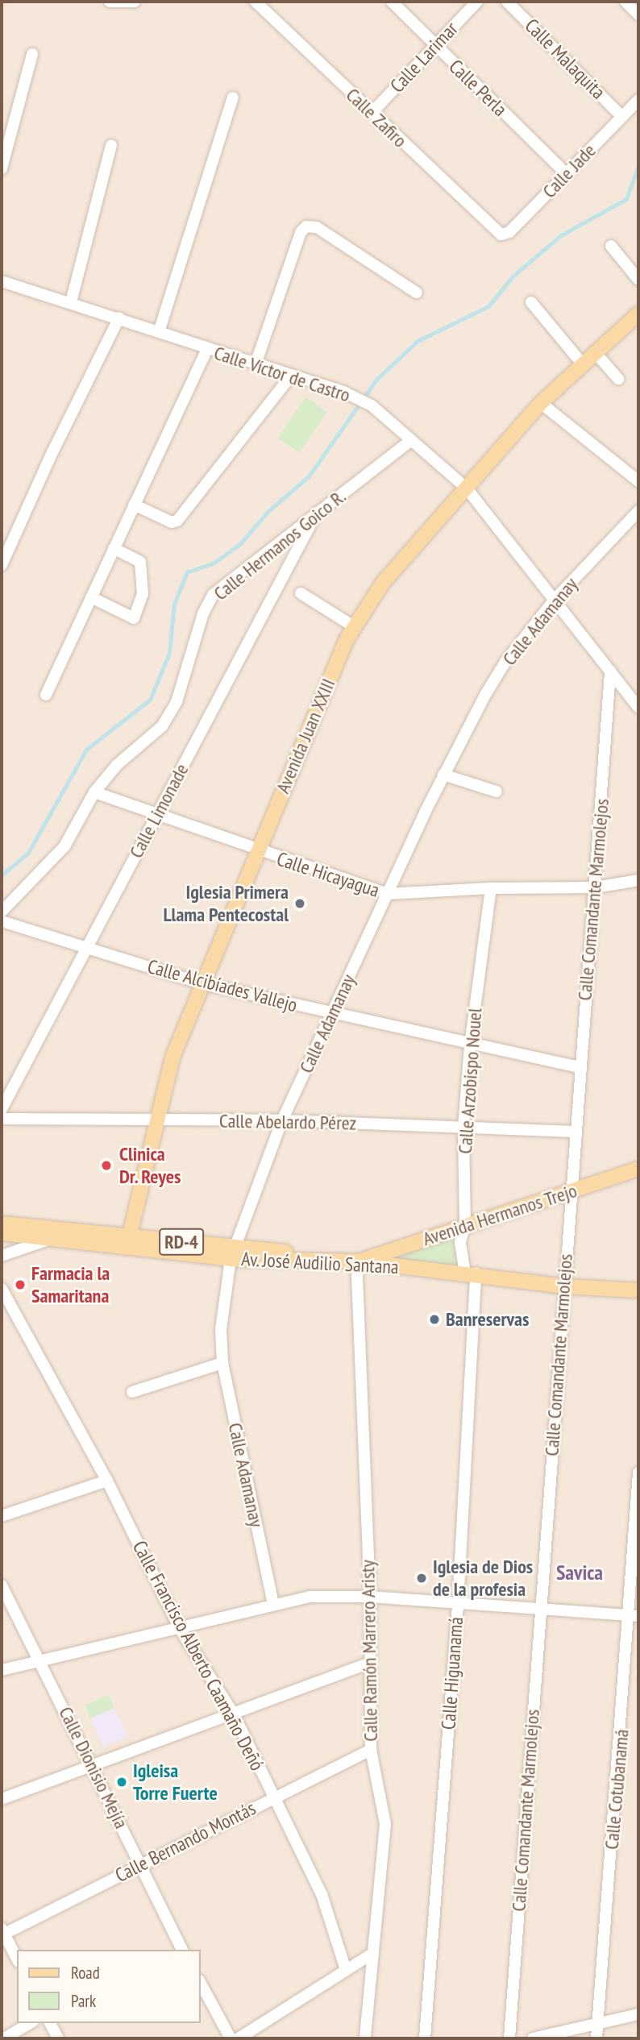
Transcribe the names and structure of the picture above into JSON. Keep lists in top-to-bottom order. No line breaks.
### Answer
{"streets":{"main road":["Avenida Juan XXIII","Avenida Hermanos Trejo","RD-4","Av. José Audilio Santana"],"street":["Calle Larimar","Calle Malaquita","Calle Perla","Calle Zafiro","Calle Jade","Calle Víctor de Castro","Calle Hermanos Goico R.","Calle Adamanay","Calle Limonade","Calle Hicayagua","Calle Comandante Marmolejos","Calle Alcibíades Vallejo","Calle Arzobispo Nouel","Calle Abelardo Pérez","Calle Ramón Marrero Aristy","Calle Francisco Alberto Caamaño Deñó","Calle Higuanamá","Calle Dionisio Mejía","Calle Cotubanamá","Calle Bernando Montás"]},"crossings":[["Calle Larimar","Calle Perla"],["Calle Larimar","Calle Zafiro"],["Calle Malaquita","Calle Jade"],["Calle Perla","Calle Jade"],["Calle Zafiro","Calle Jade"],["Calle Víctor de Castro","Calle Hermanos Goico R."],["Calle Víctor de Castro","Calle Adamanay"],["Calle Víctor de Castro","Avenida Juan XXIII"],["Calle Víctor de Castro","Calle Comandante Marmolejos"],["Calle Hermanos Goico R.","Calle Limonade"],["Calle Hermanos Goico R.","Calle Hicayagua"],["Calle Adamanay","Calle Hicayagua"],["Calle Adamanay","Calle Alcibíades Vallejo"],["Calle Adamanay","Calle Abelardo Pérez"],["Calle Adamanay","RD-4"],["Avenida Juan XXIII","Calle Hicayagua"],["Avenida Juan XXIII","Calle Alcibíades Vallejo"],["Avenida Juan XXIII","Calle Abelardo Pérez"],["Avenida Juan XXIII","RD-4"],["Calle Limonade","Calle Hicayagua"],["Calle Limonade","Calle Alcibíades Vallejo"],["Calle Hicayagua","Calle Comandante Marmolejos"],["Calle Hicayagua","Calle Arzobispo Nouel"],["Calle Comandante Marmolejos","Calle Alcibíades Vallejo"],["Calle Comandante Marmolejos","Calle Abelardo Pérez"],["Calle Comandante Marmolejos","Avenida Hermanos Trejo"],["Calle Comandante Marmolejos","Av. José Audilio Santana"],["Calle Alcibíades Vallejo","Calle Arzobispo Nouel"],["Calle Arzobispo Nouel","Calle Abelardo Pérez"],["Calle Arzobispo Nouel","Avenida Hermanos Trejo"],["Calle Arzobispo Nouel","Av. José Audilio Santana"],["Calle Arzobispo Nouel","Calle Higuanamá"],["Avenida Hermanos Trejo","RD-4"],["Avenida Hermanos Trejo","Av. José Audilio Santana"],["Avenida Hermanos Trejo","Calle Ramón Marrero Aristy"],["RD-4","Av. José Audilio Santana"],["RD-4","Calle Ramón Marrero Aristy"],["Av. José Audilio Santana","Calle Ramón Marrero Aristy"],["Av. José Audilio Santana","Calle Higuanamá"],["Calle Ramón Marrero Aristy","Calle Bernando Montás"],["Calle Francisco Alberto Caamaño Deñó","Calle Bernando Montás"],["Calle Dionisio Mejía","Calle Bernando Montás"]],"districts":["Savica"],"places":["Iglesia Primera Llama Pentecostal","Clinica Dr. Reyes","Farmacia la Samaritana","Banreservas","Iglesia de Dios de la profesia","Igleisa Torre Fuerte"],"legend":["Road","Park"]}
